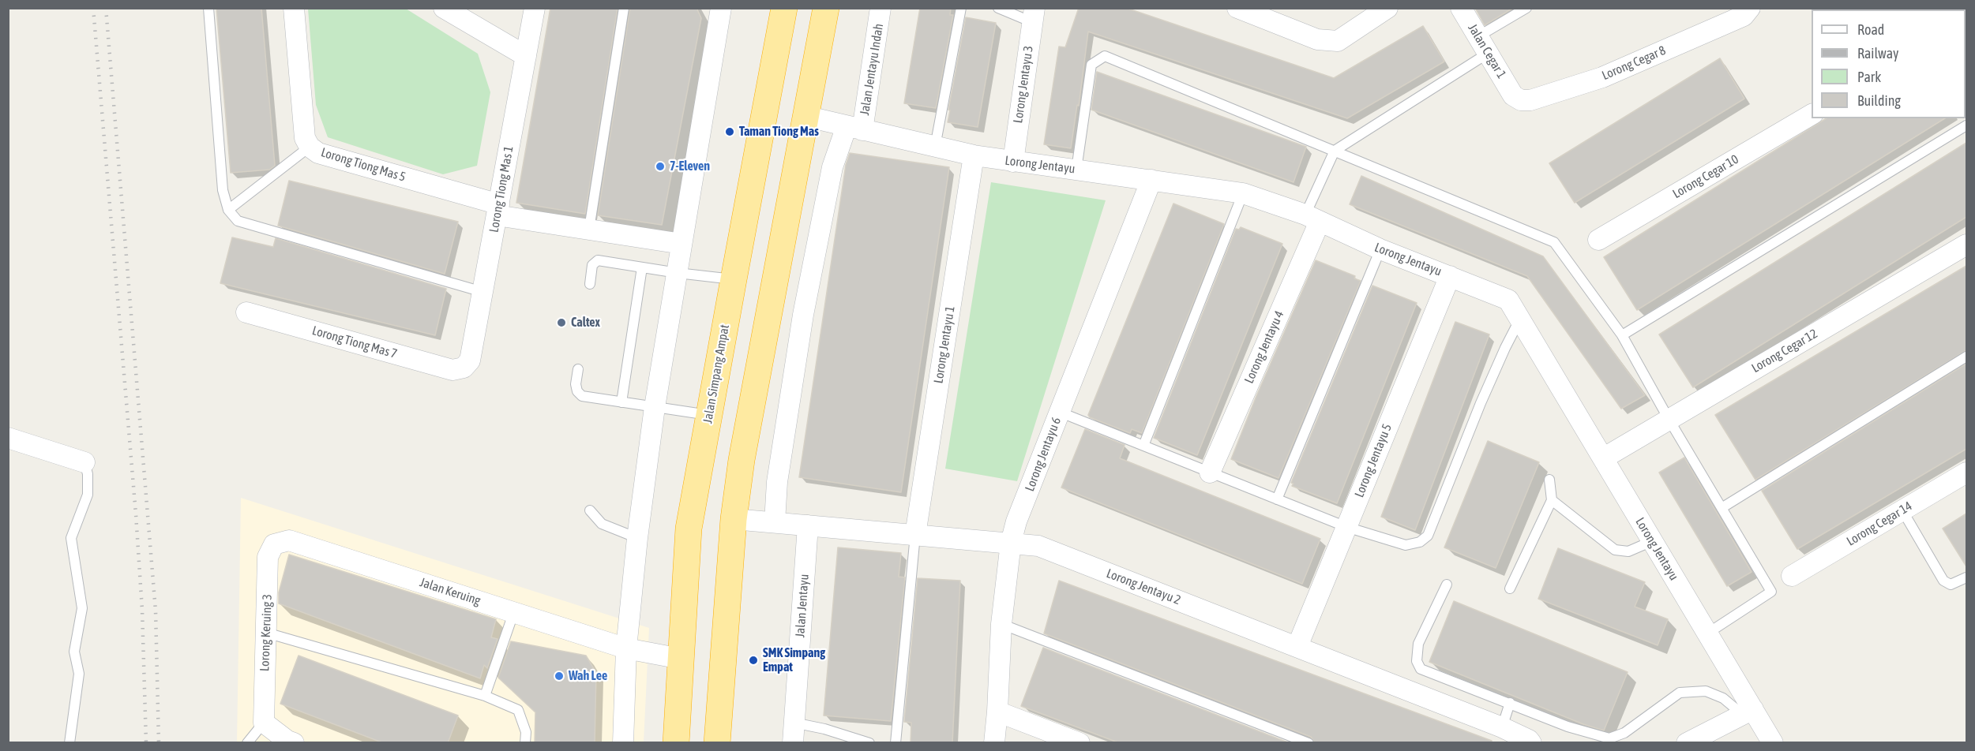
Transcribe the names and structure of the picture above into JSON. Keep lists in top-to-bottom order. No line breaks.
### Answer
{"streets":{"highway":["Jalan Simpang Ampat"],"street":["Jalan Cegar 1","Lorong Cegar 8","Jalan Jentayu Indah","Lorong Jentayu 3","Lorong Tiong Mas 5","Lorong Jentayu","Lorong Cegar 10","Lorong Tiong Mas 1","Lorong Tiong Mas 7","Lorong Jentayu 1","Lorong Jentayu 4","Lorong Cegar 12","Lorong Jentayu 6","Lorong Jentayu 5","Lorong Cegar 14","Lorong Jentayu 2","Jalan Keruing","Jalan Jentayu","Lorong Keruing 3"]},"crossings":[["Jalan Cegar 1","Lorong Cegar 8"],["Jalan Jentayu Indah","Lorong Jentayu"],["Jalan Jentayu Indah","Lorong Jentayu 2"],["Lorong Jentayu 3","Lorong Jentayu"],["Lorong Tiong Mas 5","Lorong Tiong Mas 1"],["Lorong Jentayu","Lorong Jentayu 1"],["Lorong Jentayu","Lorong Jentayu 4"],["Lorong Jentayu","Lorong Cegar 12"],["Lorong Jentayu","Lorong Jentayu 6"],["Lorong Jentayu","Lorong Jentayu 5"],["Lorong Tiong Mas 1","Lorong Tiong Mas 7"],["Lorong Jentayu 1","Lorong Jentayu 2"],["Jalan Simpang Ampat","Jalan Keruing"],["Lorong Jentayu 6","Lorong Jentayu 2"],["Lorong Jentayu 5","Lorong Jentayu 2"],["Lorong Jentayu 2","Jalan Jentayu"],["Jalan Keruing","Lorong Keruing 3"]],"places":["Taman Tiong Mas","7-Eleven","Caltex","SMK Simpang Empat","Wah Lee"],"legend":["Road","Railway","Park","Building"]}
